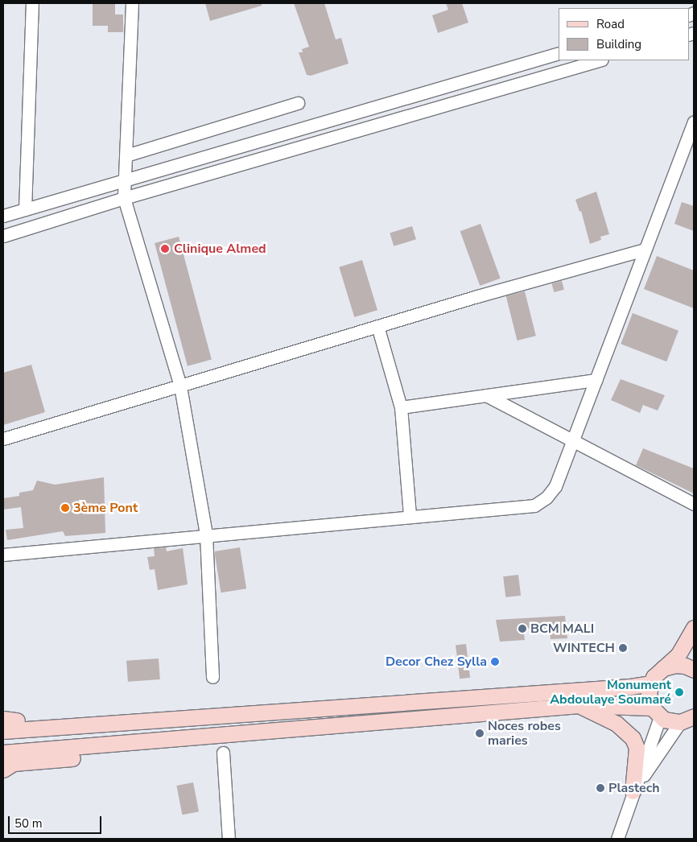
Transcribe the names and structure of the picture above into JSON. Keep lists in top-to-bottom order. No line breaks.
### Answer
{"places":["Clinique Almed","3ème Pont","BCM MALI","WINTECH","Decor Chez Sylla","Monument Abdoulaye Soumaré","Noces robes maries","Plastech"],"legend":["Road","Building"],"scale_bar":"50 m"}
